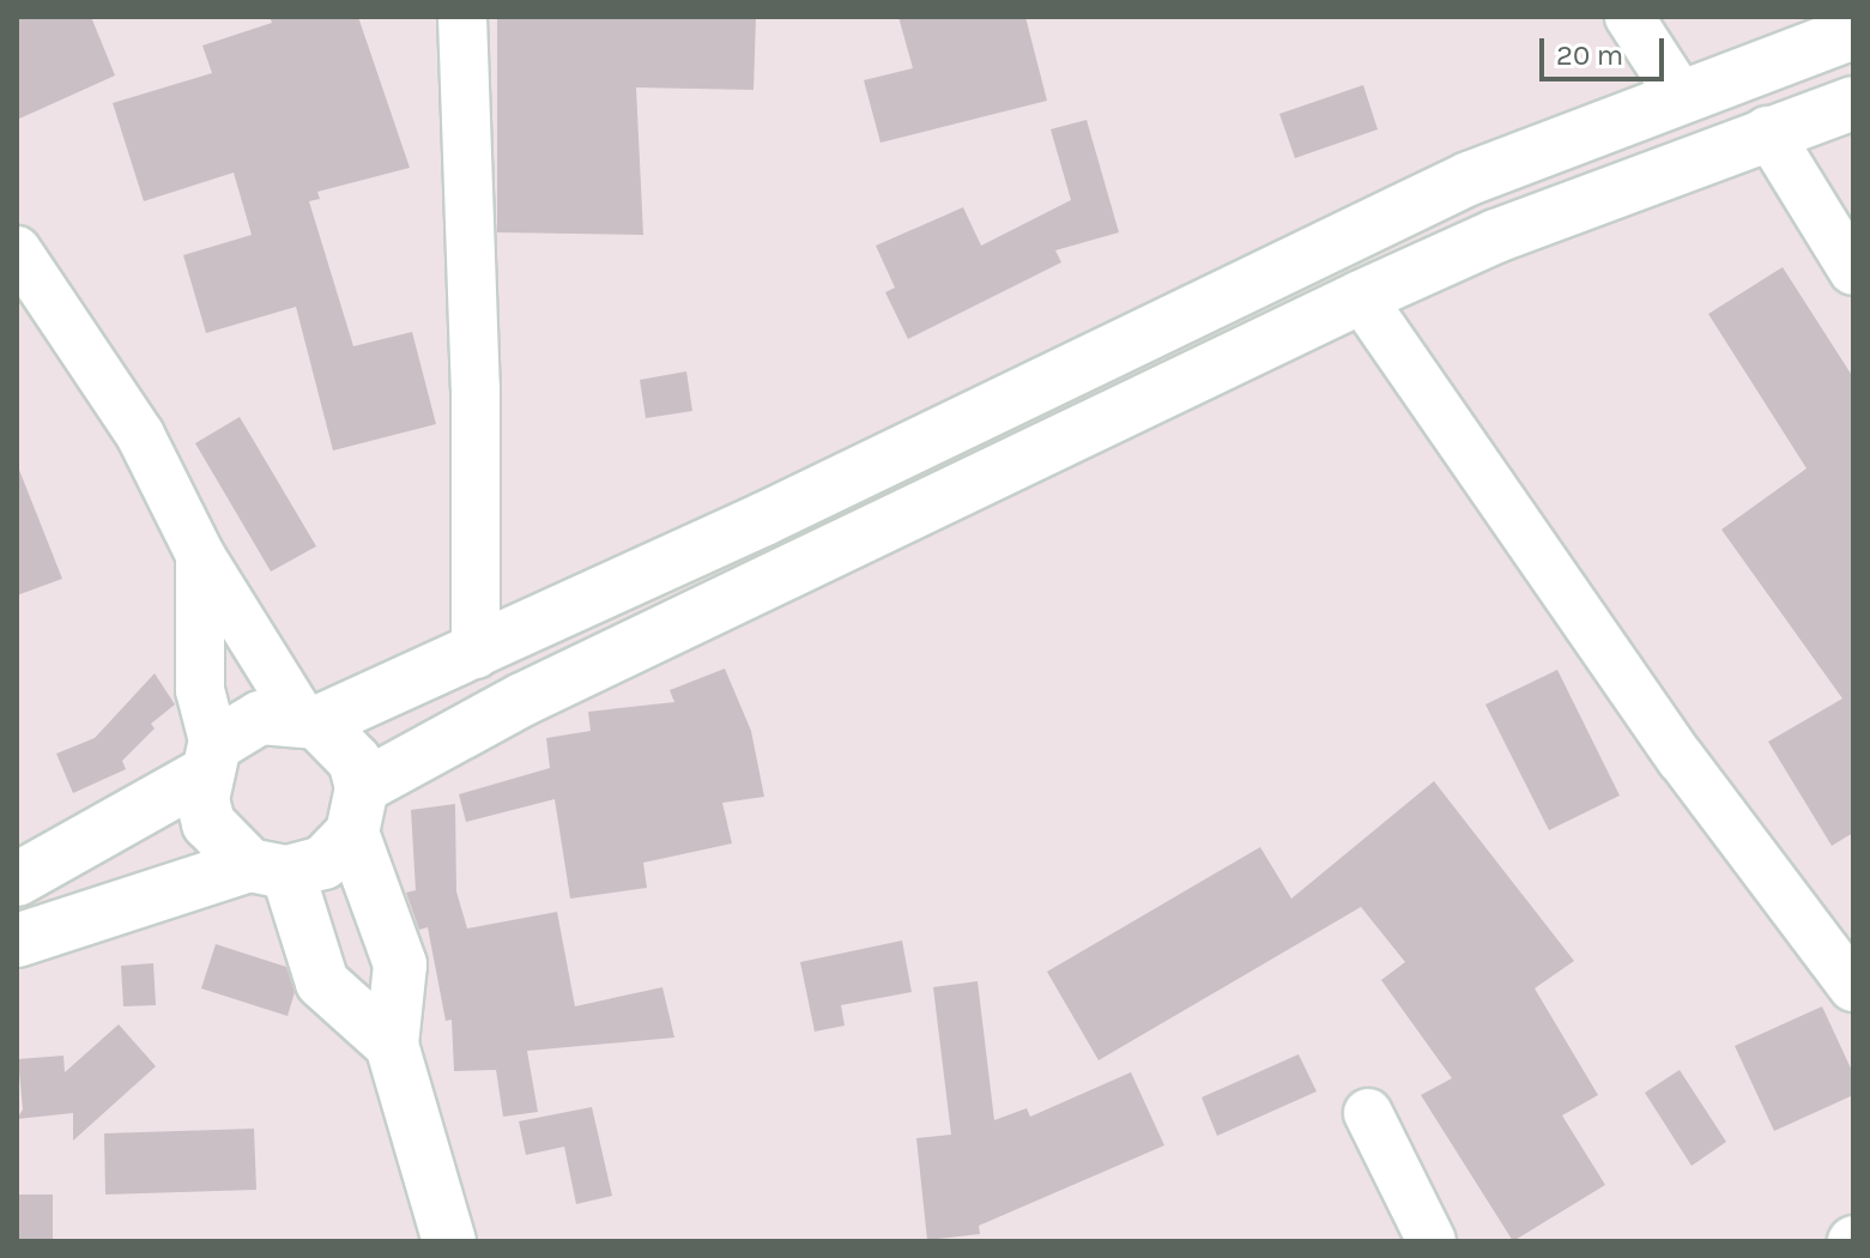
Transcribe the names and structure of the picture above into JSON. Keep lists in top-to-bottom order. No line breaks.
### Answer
{"scale_bar":"20 m"}
